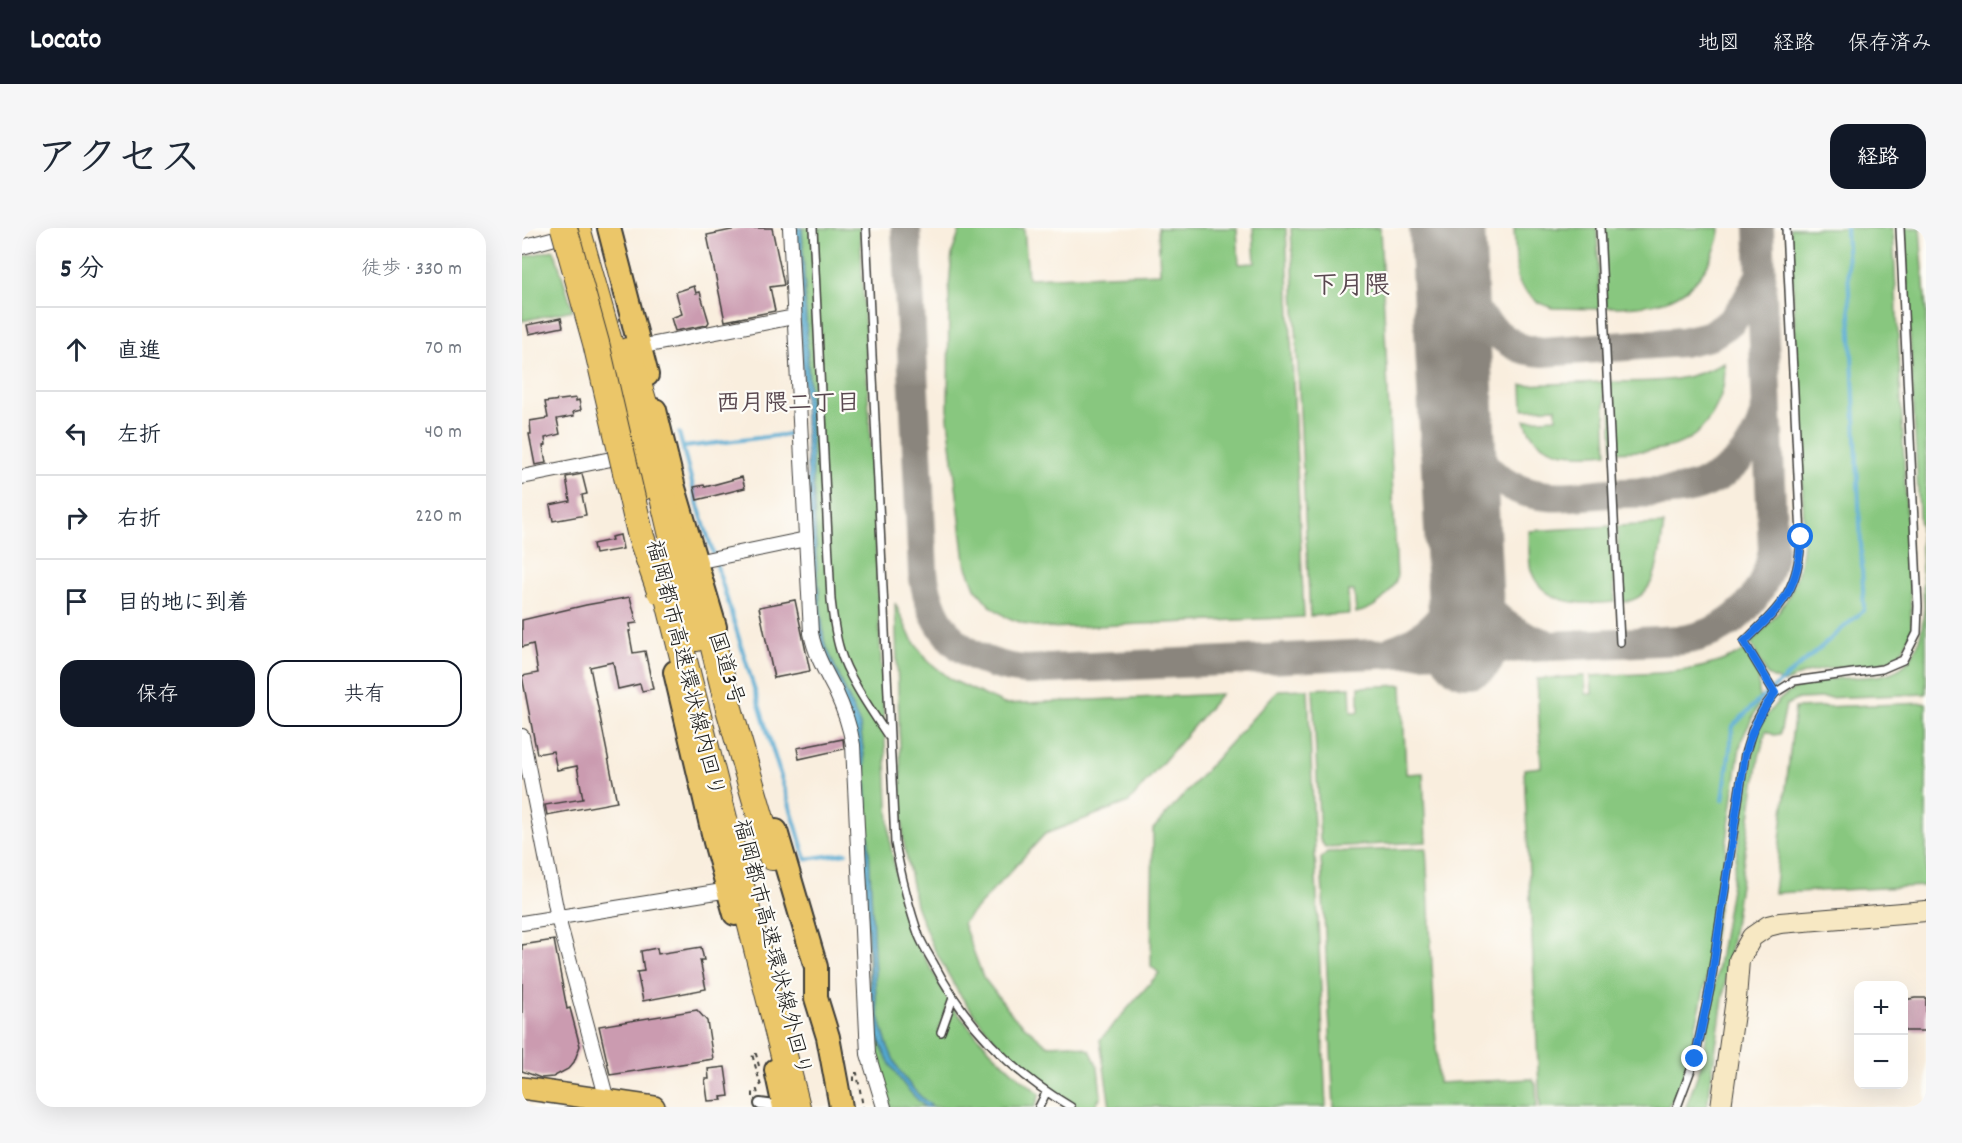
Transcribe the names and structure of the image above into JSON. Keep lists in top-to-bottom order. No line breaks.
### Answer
{"streets":{"highway":["福岡都市高速環状線内回り","国道3号","福岡都市高速環状線外回り"]},"crossings":[["福岡都市高速環状線内回り","福岡都市高速環状線外回り"],["国道3号","福岡都市高速環状線外回り"]],"districts":["下月隈","西月隈二丁目"],"page":{"header":"Locato","nav":["地図","経路","保存済み"],"title":"アクセス","buttons":["経路",["保存","共有"]],"heading":["5 分","徒歩 · 330 m"],"list":[["直進","70 m"],["左折","40 m"],["右折","220 m"],"目的地に到着"],"map_buttons":["+","−"]}}
